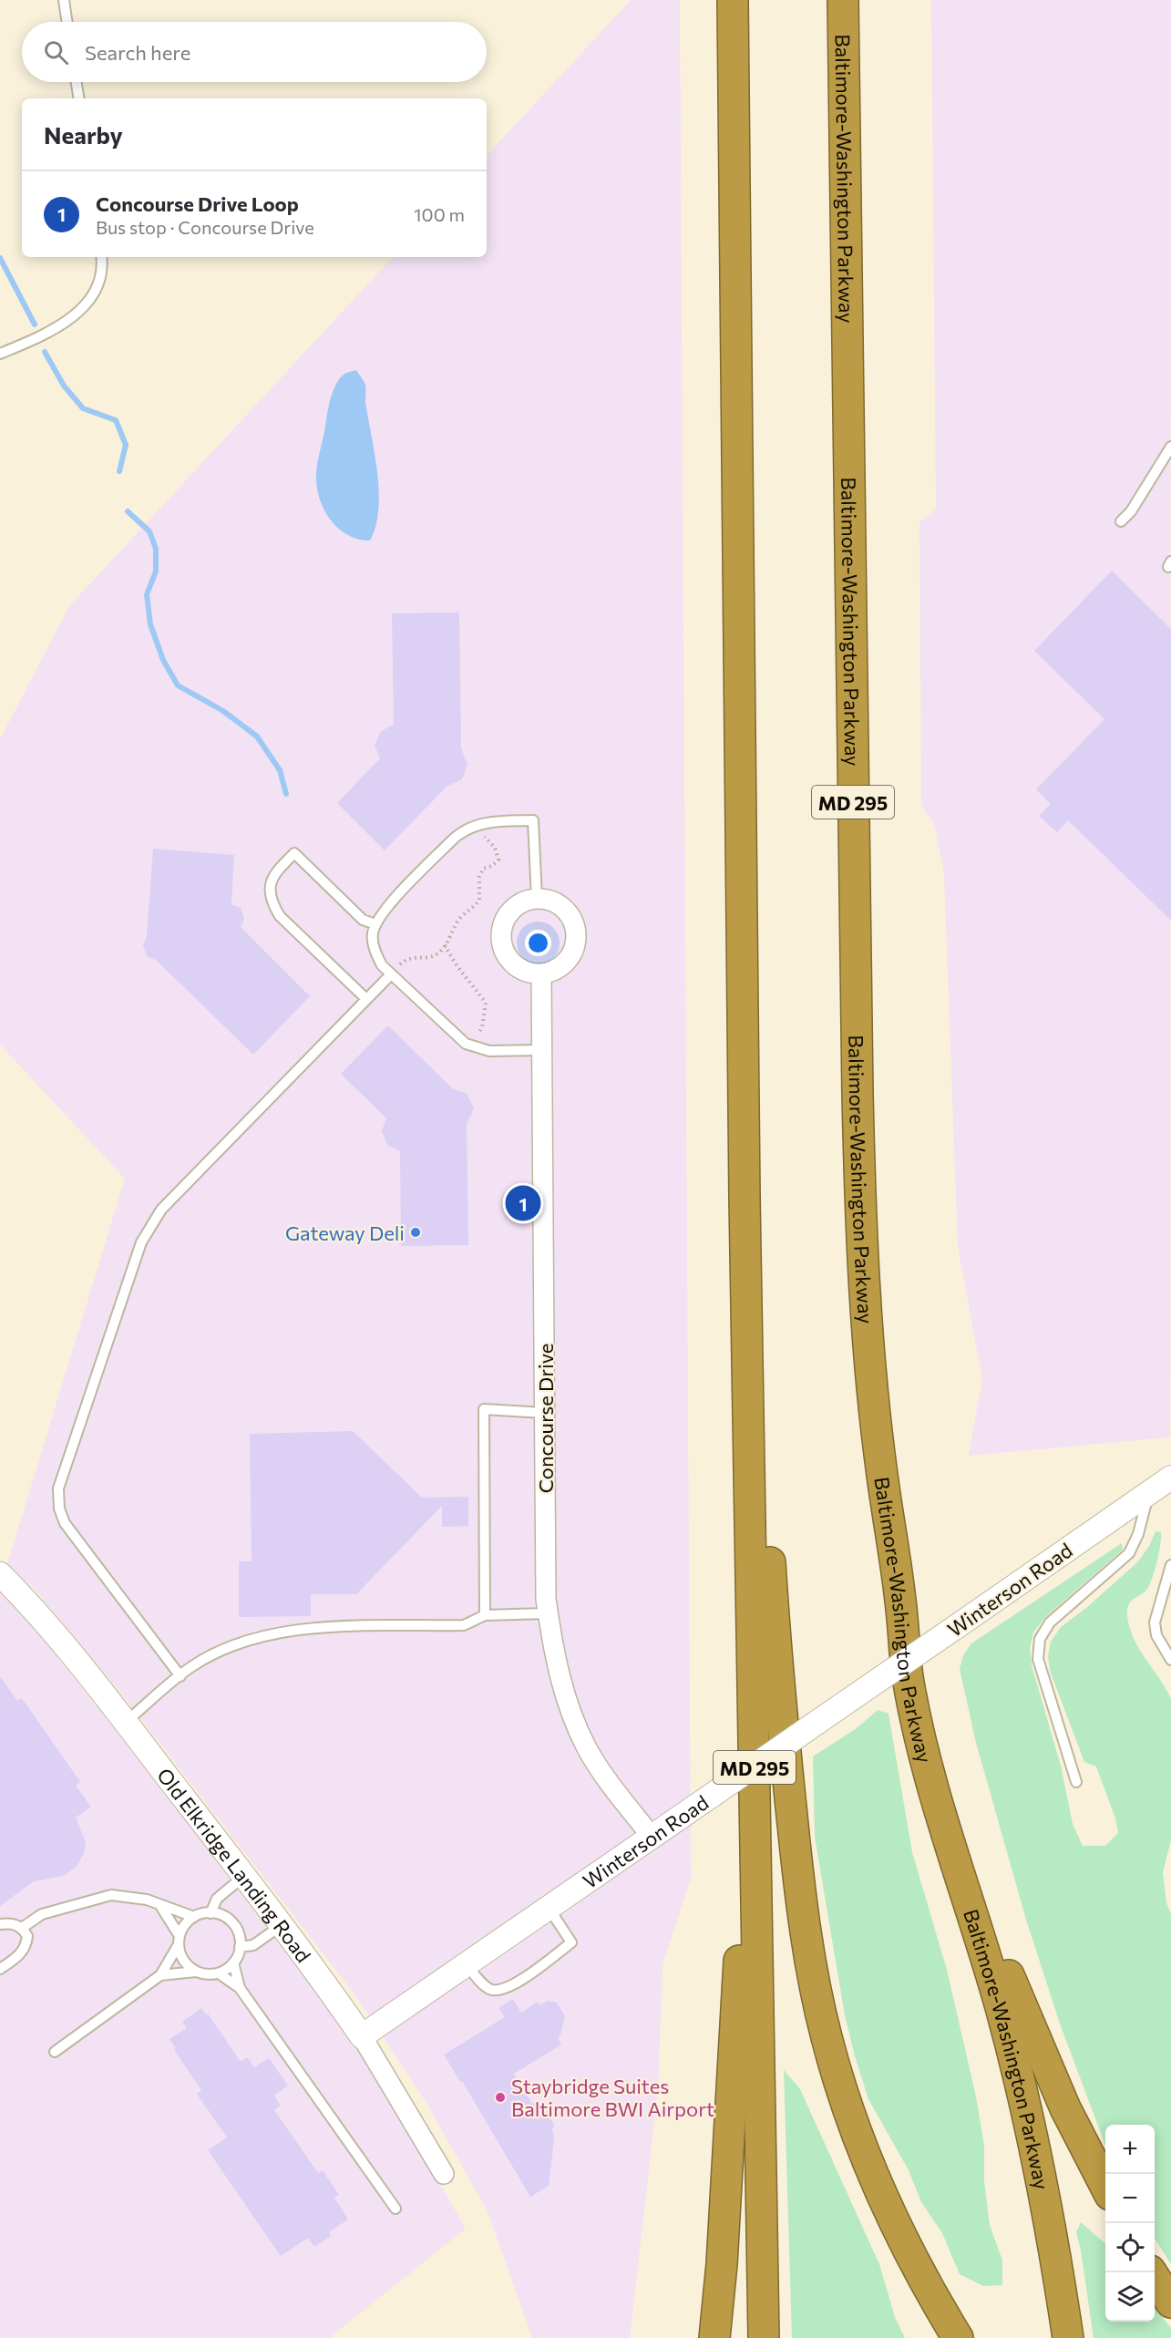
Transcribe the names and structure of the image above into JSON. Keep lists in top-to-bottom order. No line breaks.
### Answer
{"streets":{"highway":["Baltimore-Washington Parkway","MD 295"],"street":["Concourse Drive","Winterson Road","Old Elkridge Landing Road"]},"crossings":[["Concourse Drive","Winterson Road"],["Winterson Road","Old Elkridge Landing Road"]],"places":["Gateway Deli","Staybridge Suites Baltimore BWI Airport"],"page":{"search":"Search here","heading":"Nearby","list":[{"mark":"1","name":"Concourse Drive Loop","note":"Bus stop · Concourse Drive","value":"100 m"}],"pins":"1","map_buttons":["+","−"]}}
